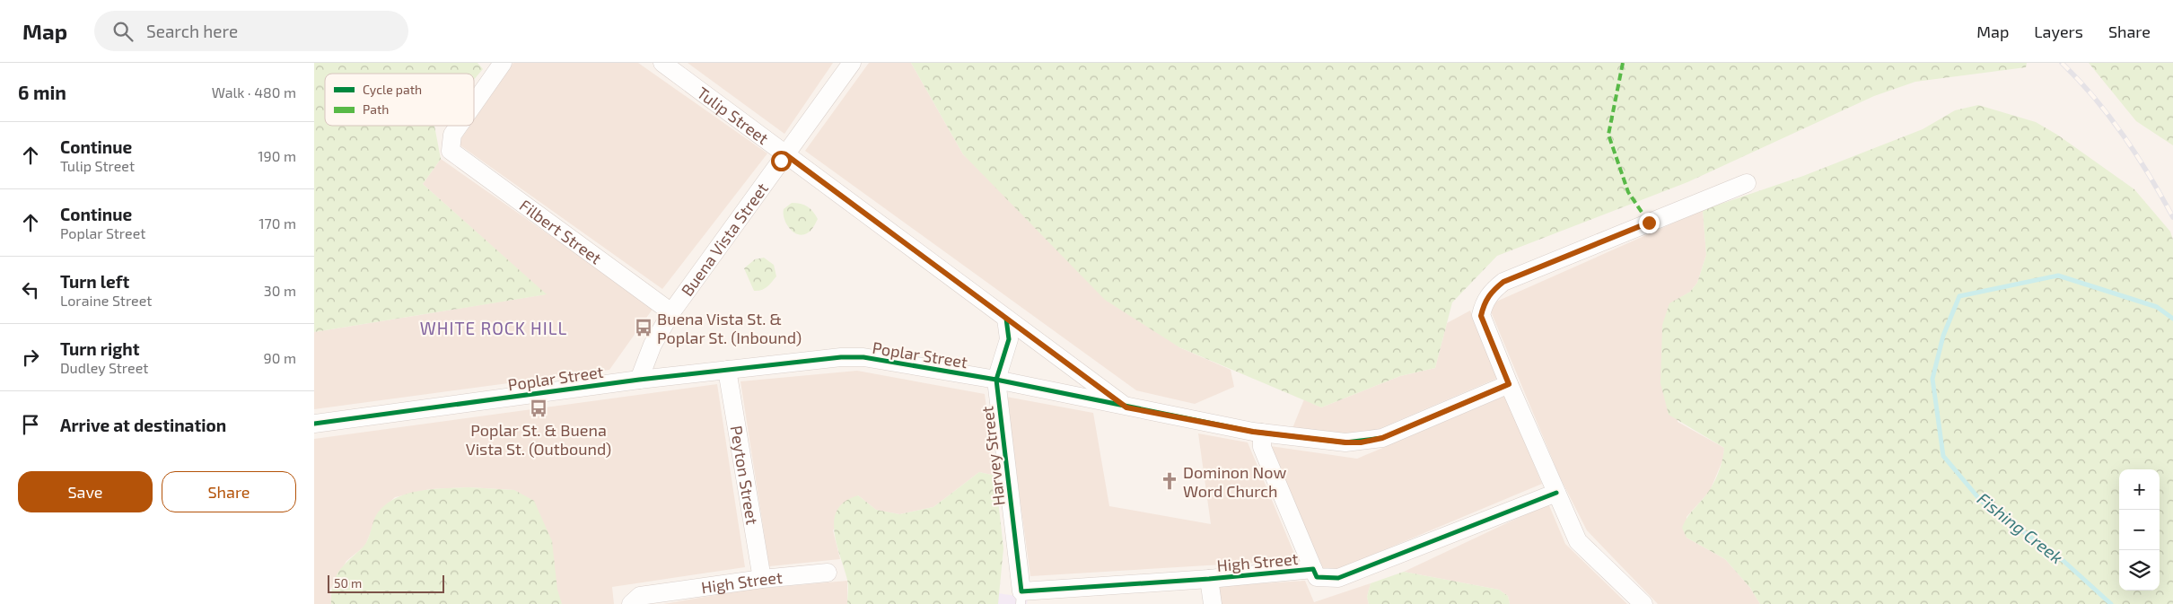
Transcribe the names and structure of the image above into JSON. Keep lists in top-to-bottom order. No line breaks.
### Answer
{"streets":{"street":["Tulip Street","Filbert Street","Buena Vista Street","Poplar Street","Harvey Street","Peyton Street","High Street"]},"crossings":[["Tulip Street","Buena Vista Street"],["Tulip Street","Poplar Street"],["Tulip Street","Harvey Street"],["Filbert Street","Buena Vista Street"],["Buena Vista Street","Poplar Street"],["Poplar Street","Harvey Street"],["Poplar Street","Peyton Street"],["Harvey Street","High Street"],["Peyton Street","High Street"]],"districts":["WHITE ROCK HILL"],"water":["Fishing Creek"],"places":{"bus stop":["Buena Vista St. & Poplar St. (Inbound)","Poplar St. & Buena Vista St. (Outbound)"],"church":["Dominon Now Word Church"]},"legend":["Cycle path","Path"],"scale_bar":"50 m","page":{"header":"Map","search":"Search here","nav":["Map","Layers","Share"],"heading":["6 min","Walk · 480 m"],"list":[["Continue","Tulip Street","190 m"],["Continue","Poplar Street","170 m"],["Turn left","Loraine Street","30 m"],["Turn right","Dudley Street","90 m"],"Arrive at destination"],"buttons":["Save","Share"],"map_buttons":["+","−"],"scale":"50 m"}}
